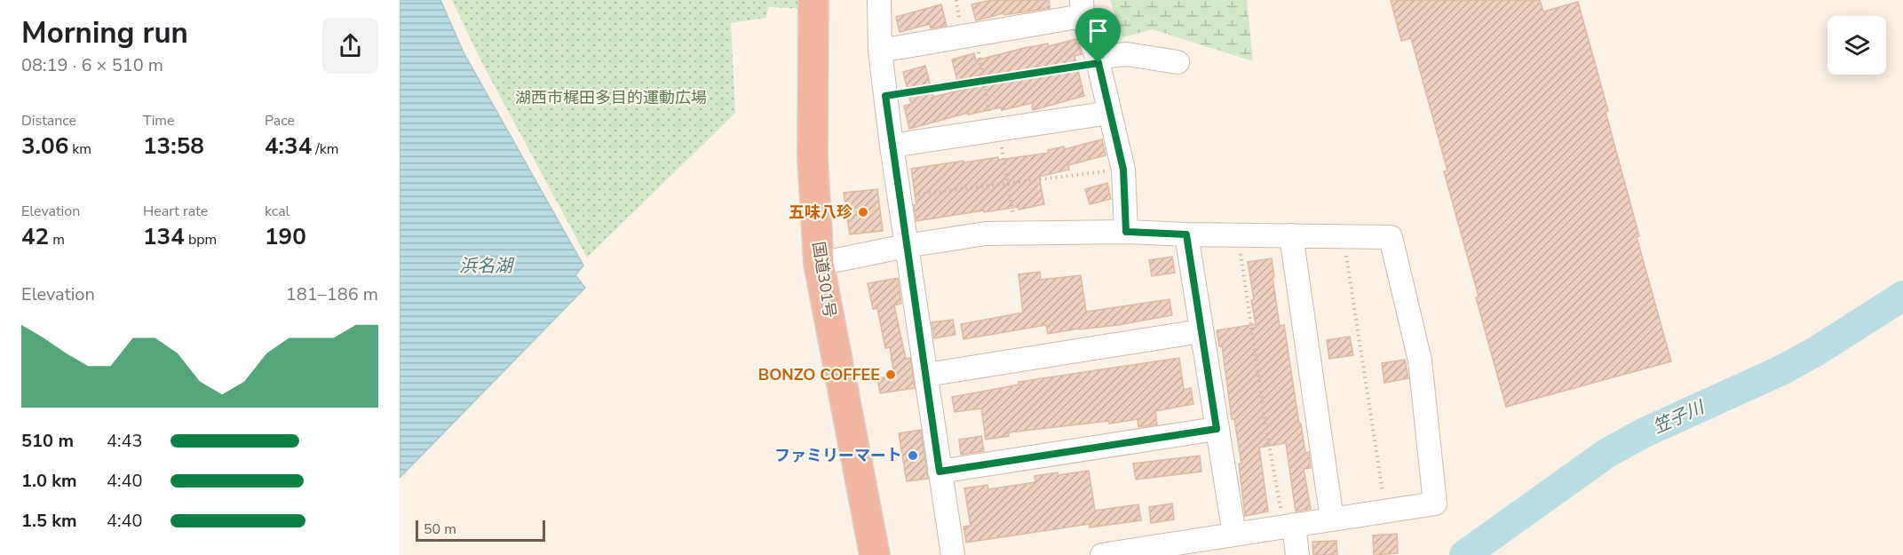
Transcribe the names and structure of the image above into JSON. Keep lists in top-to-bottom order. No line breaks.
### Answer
{"streets":{"highway":["国道301号"]},"water":["浜名湖","笠子川"],"parks":["湖西市梶田多目的運動広場"],"places":["五味八珍","BONZO COFFEE","ファミリーマート"],"scale_bar":"50 m","page":{"heading":["Morning run","08:19 · 6 × 510 m"],"stats":[["Distance","3.06 km"],["Time","13:58"],["Pace","4:34 /km"],["Elevation","42 m"],["Heart rate","134 bpm"],["kcal","190"]],"chart":["Elevation","181–186 m"],"list":[{"name":"510 m","note":"4:43"},{"name":"1.0 km","note":"4:40"},{"name":"1.5 km","note":"4:40"}],"scale":"50 m"}}
